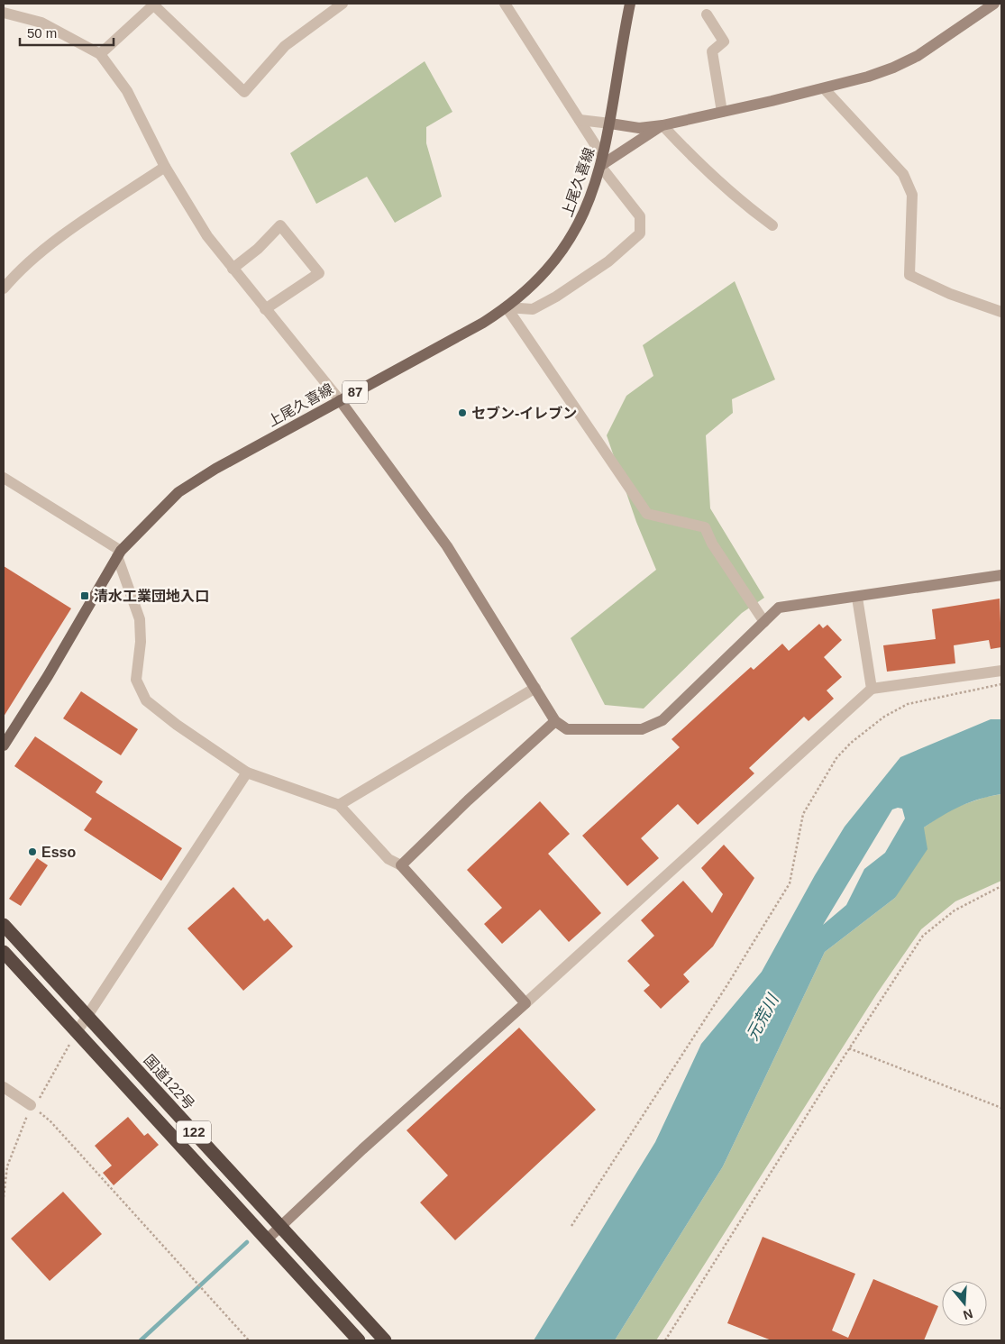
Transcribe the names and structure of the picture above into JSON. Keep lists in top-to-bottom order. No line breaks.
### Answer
{"streets":{"highway":["国道122号","122"],"main road":["上尾久喜線","87"]},"water":["元荒川"],"places":{"other":["セブン-イレブン","Esso"],"transit":["清水工業団地入口"]},"scale_bar":"50 m","north":"bottom"}
